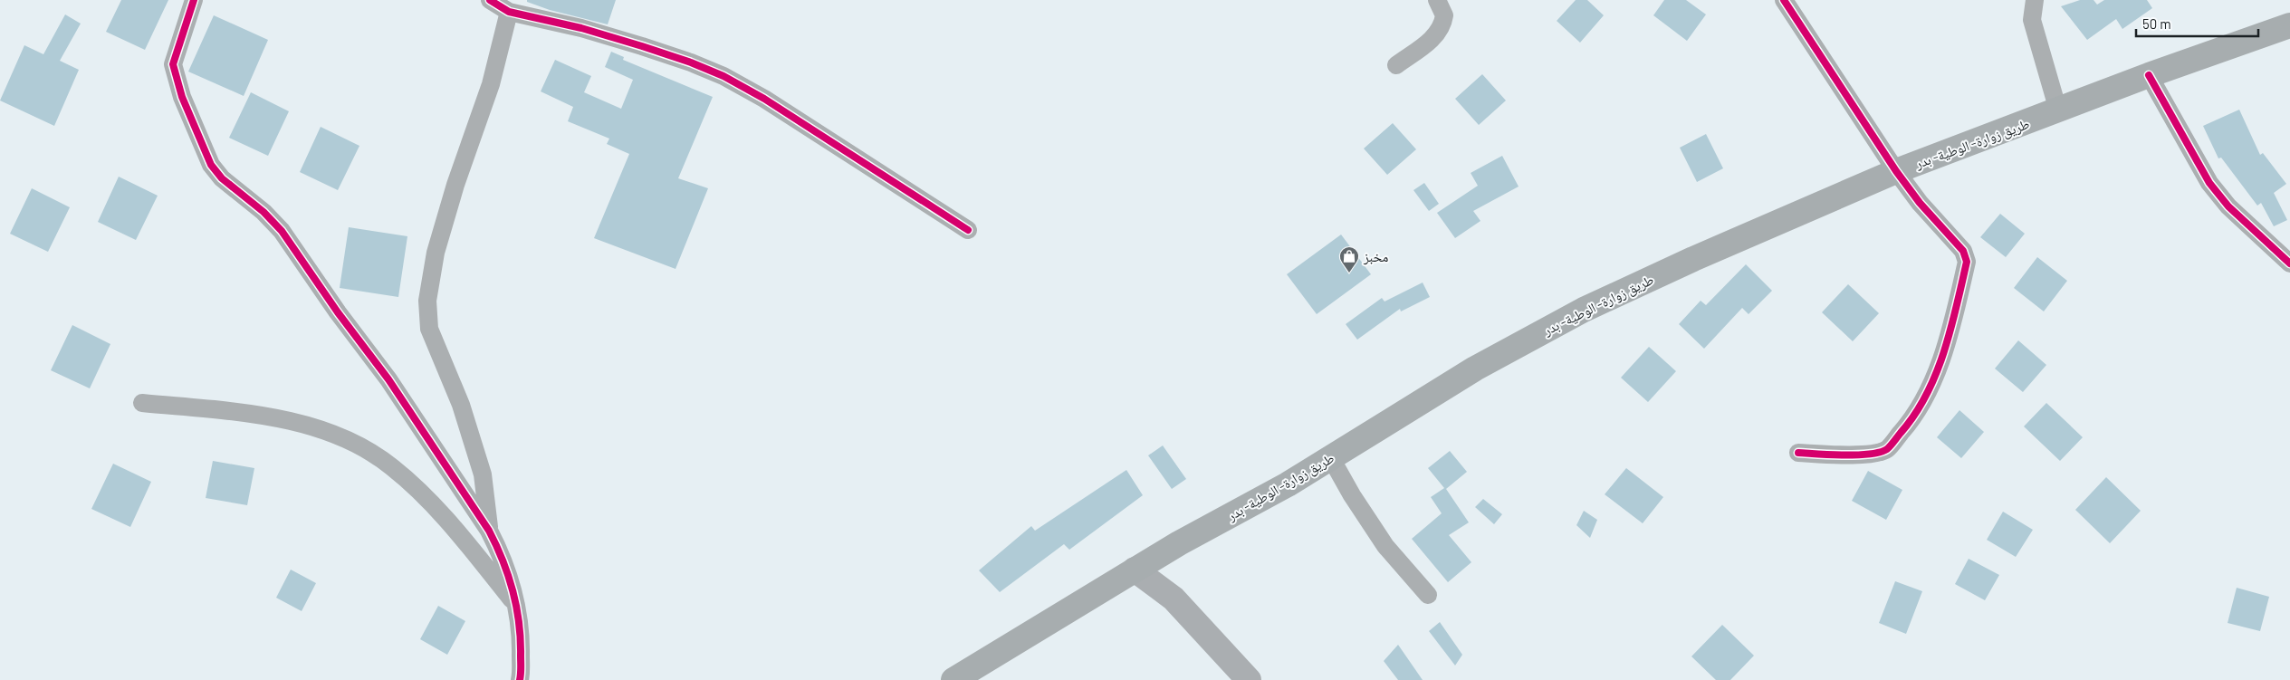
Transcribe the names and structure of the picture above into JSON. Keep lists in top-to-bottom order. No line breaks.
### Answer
{"streets":{"highway":["طريق زوارة- الوطية- بدر"]},"places":{"shop":["مخبز"]},"scale_bar":"50 m"}
